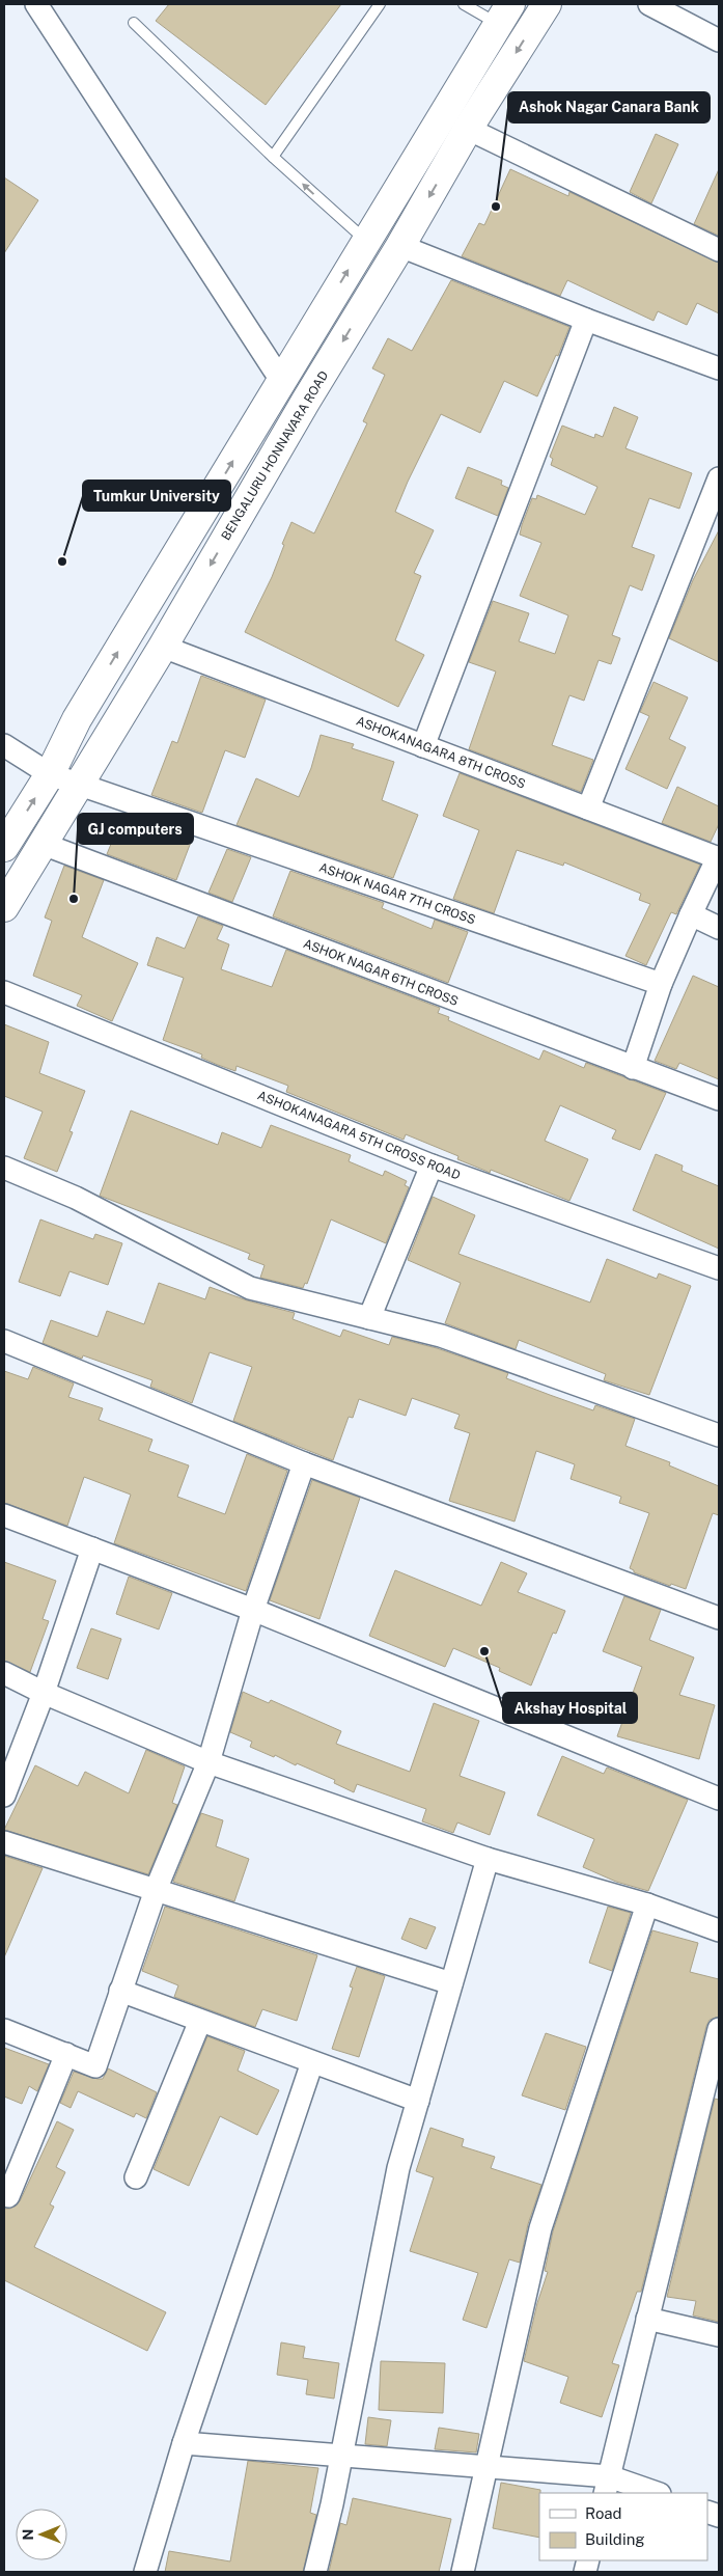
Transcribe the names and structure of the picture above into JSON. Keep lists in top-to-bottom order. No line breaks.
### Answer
{"streets":{"main road":["BENGALURU HONNAVARA ROAD"],"street":["ASHOKANAGARA 8TH CROSS","ASHOK NAGAR 7TH CROSS","ASHOK NAGAR 6TH CROSS","ASHOKANAGARA 5TH CROSS ROAD"]},"crossings":[["BENGALURU HONNAVARA ROAD","ASHOKANAGARA 8TH CROSS"],["BENGALURU HONNAVARA ROAD","ASHOK NAGAR 7TH CROSS"],["BENGALURU HONNAVARA ROAD","ASHOK NAGAR 6TH CROSS"]],"places":["Ashok Nagar Canara Bank","Tumkur University","GJ computers","Akshay Hospital"],"legend":["Road","Building"],"north":"left"}
